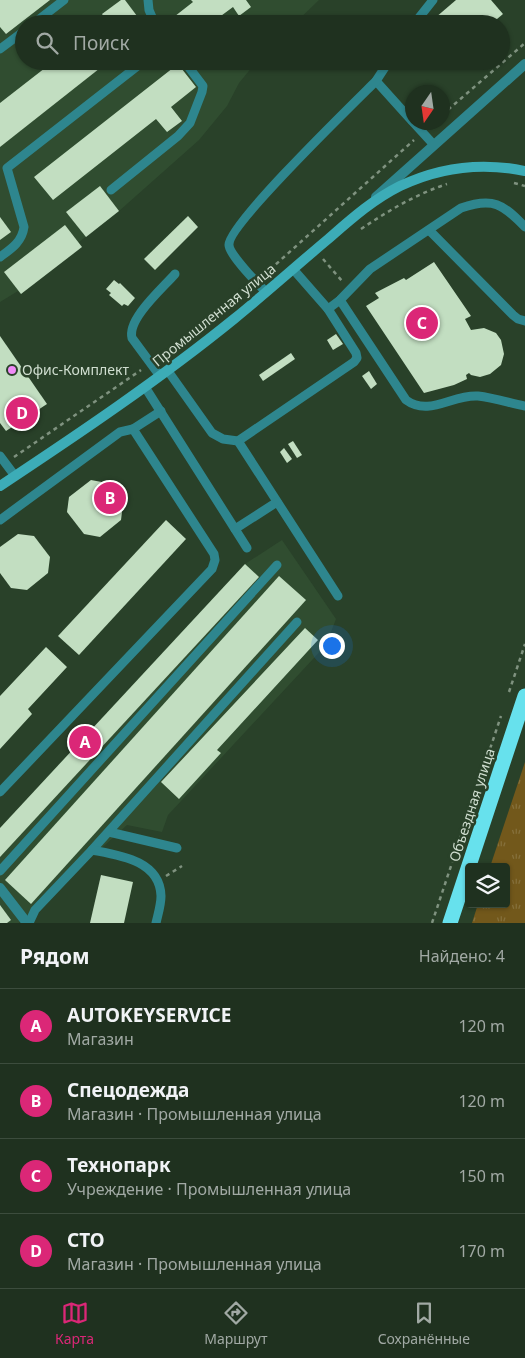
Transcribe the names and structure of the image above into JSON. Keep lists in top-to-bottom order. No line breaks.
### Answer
{"streets":{"highway":["Объездная улица"],"main road":["Промышленная улица"]},"places":["Офис-Комплект"],"north":"bottom","page":{"search":"Поиск","pins":["C","D","B","A"],"heading":["Рядом","Найдено: 4"],"list":[{"mark":"A","name":"AUTOKEYSERVICE","note":"Магазин","value":"120 m"},{"mark":"B","name":"Спецодежда","note":"Магазин · Промышленная улица","value":"120 m"},{"mark":"C","name":"Технопарк","note":"Учреждение · Промышленная улица","value":"150 m"},{"mark":"D","name":"СТО","note":"Магазин · Промышленная улица","value":"170 m"}],"nav":["Карта","Маршрут","Сохранённые"]}}
